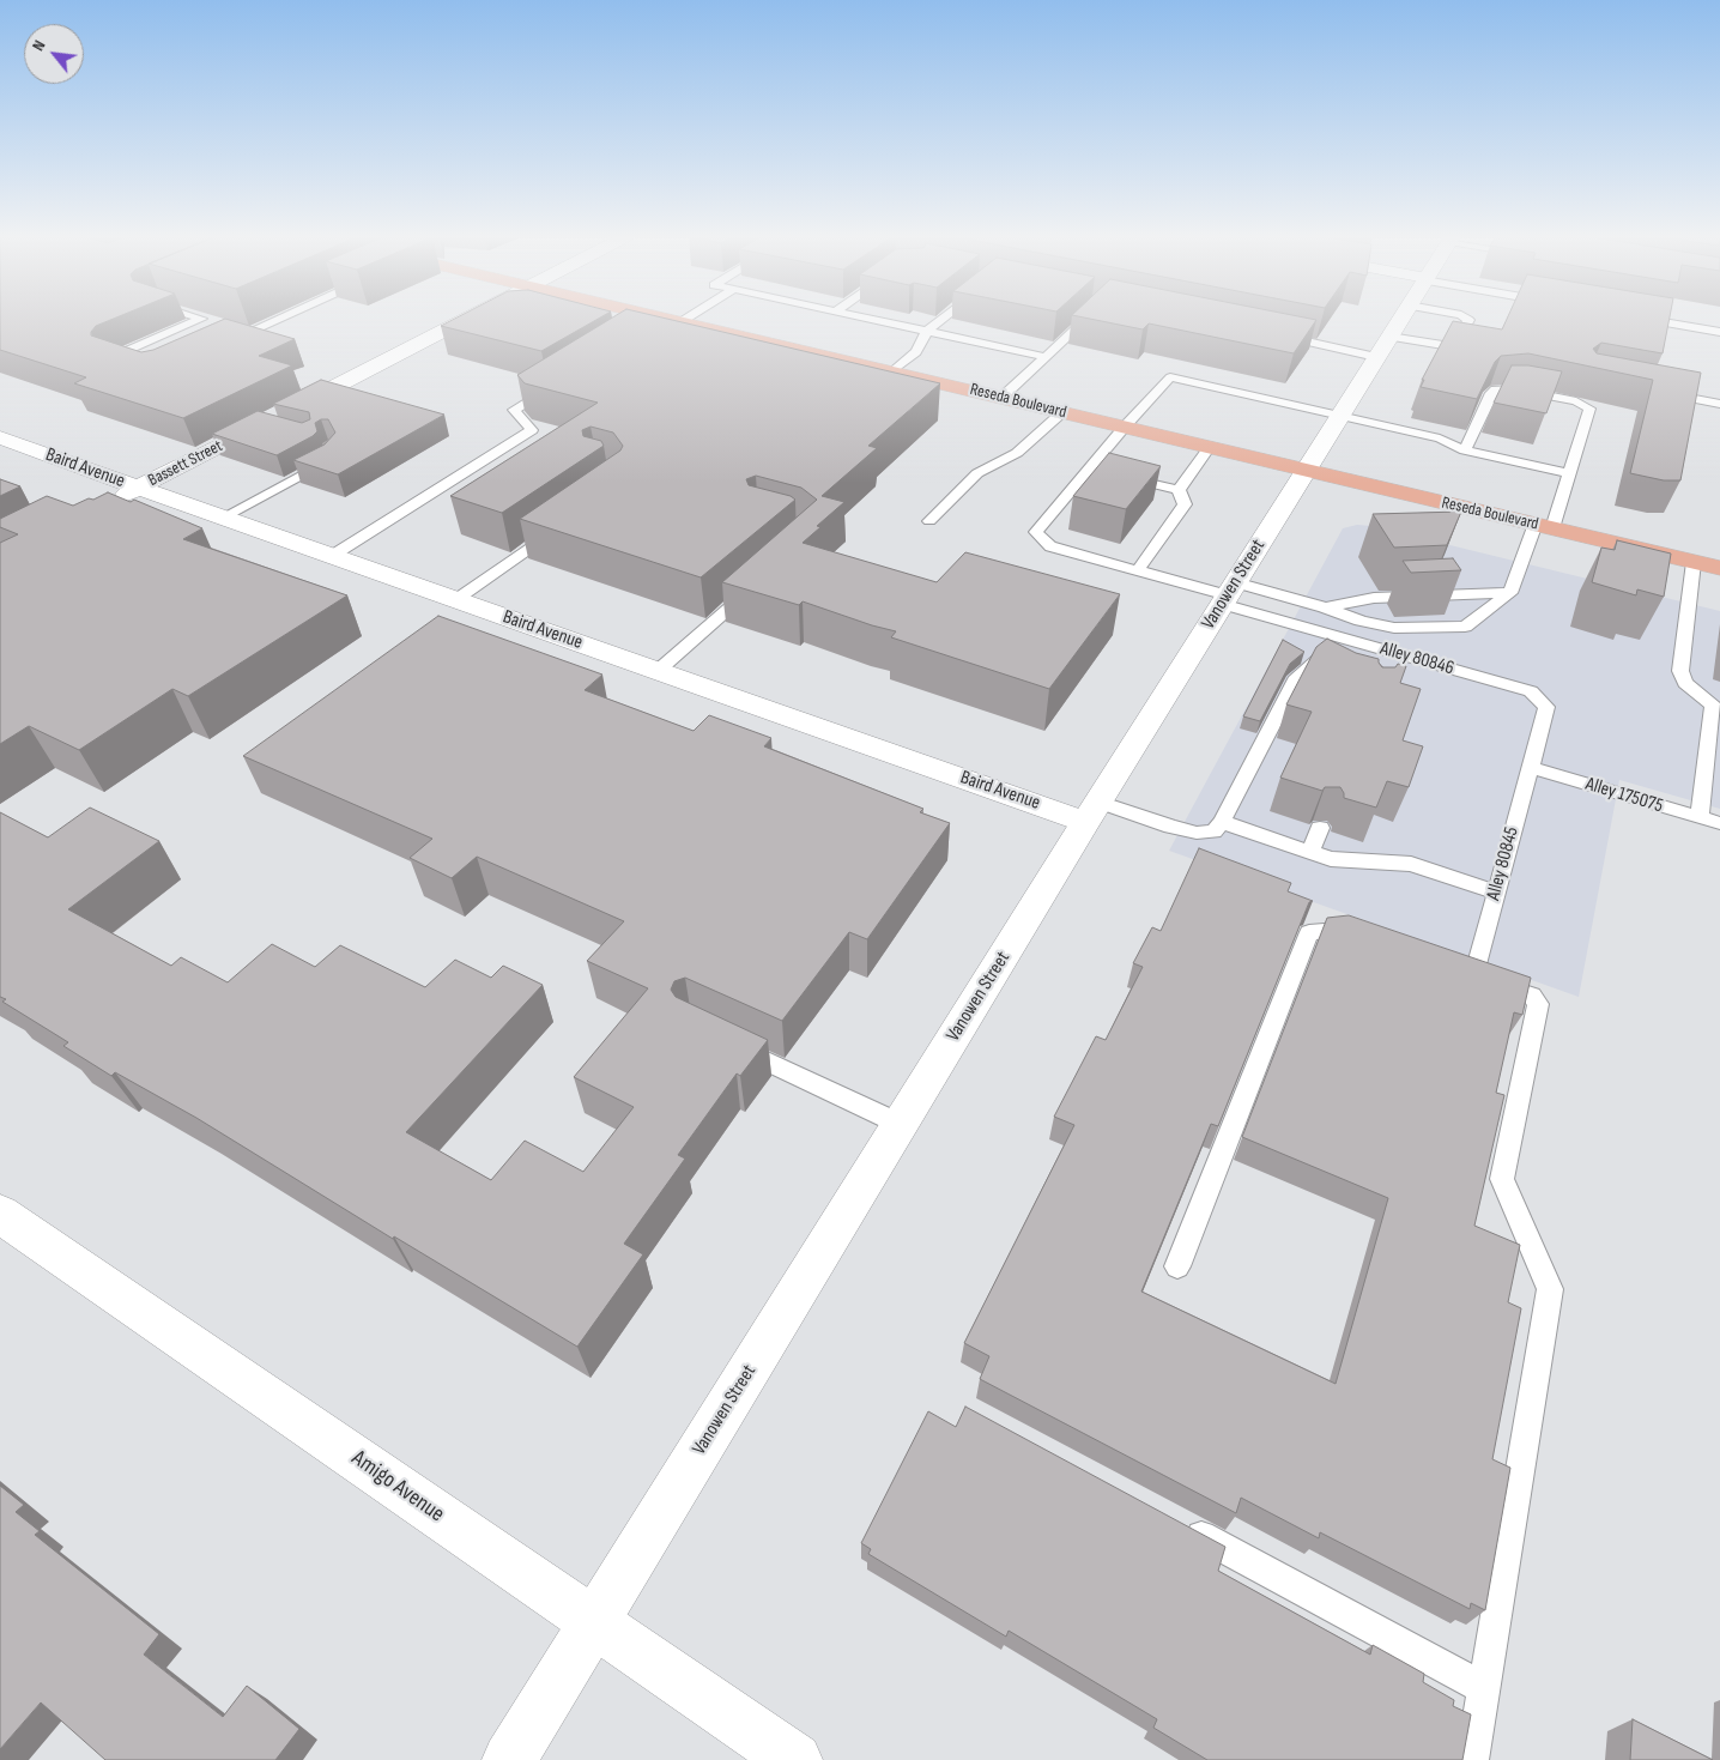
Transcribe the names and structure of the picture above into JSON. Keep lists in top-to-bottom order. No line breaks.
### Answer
{"streets":{"main road":["Reseda Boulevard"],"street":["Bassett Street","Baird Avenue","Vanowen Street","Amigo Avenue"],"lane":["Alley 80846","Alley 175075","Alley 80845"]},"crossings":[["Reseda Boulevard","Vanowen Street"],["Reseda Boulevard","Alley 80846"],["Bassett Street","Baird Avenue"],["Baird Avenue","Vanowen Street"],["Vanowen Street","Alley 80846"],["Vanowen Street","Amigo Avenue"],["Alley 80846","Alley 175075"],["Alley 80846","Alley 80845"],["Alley 175075","Alley 80845"]],"north":"top left"}
